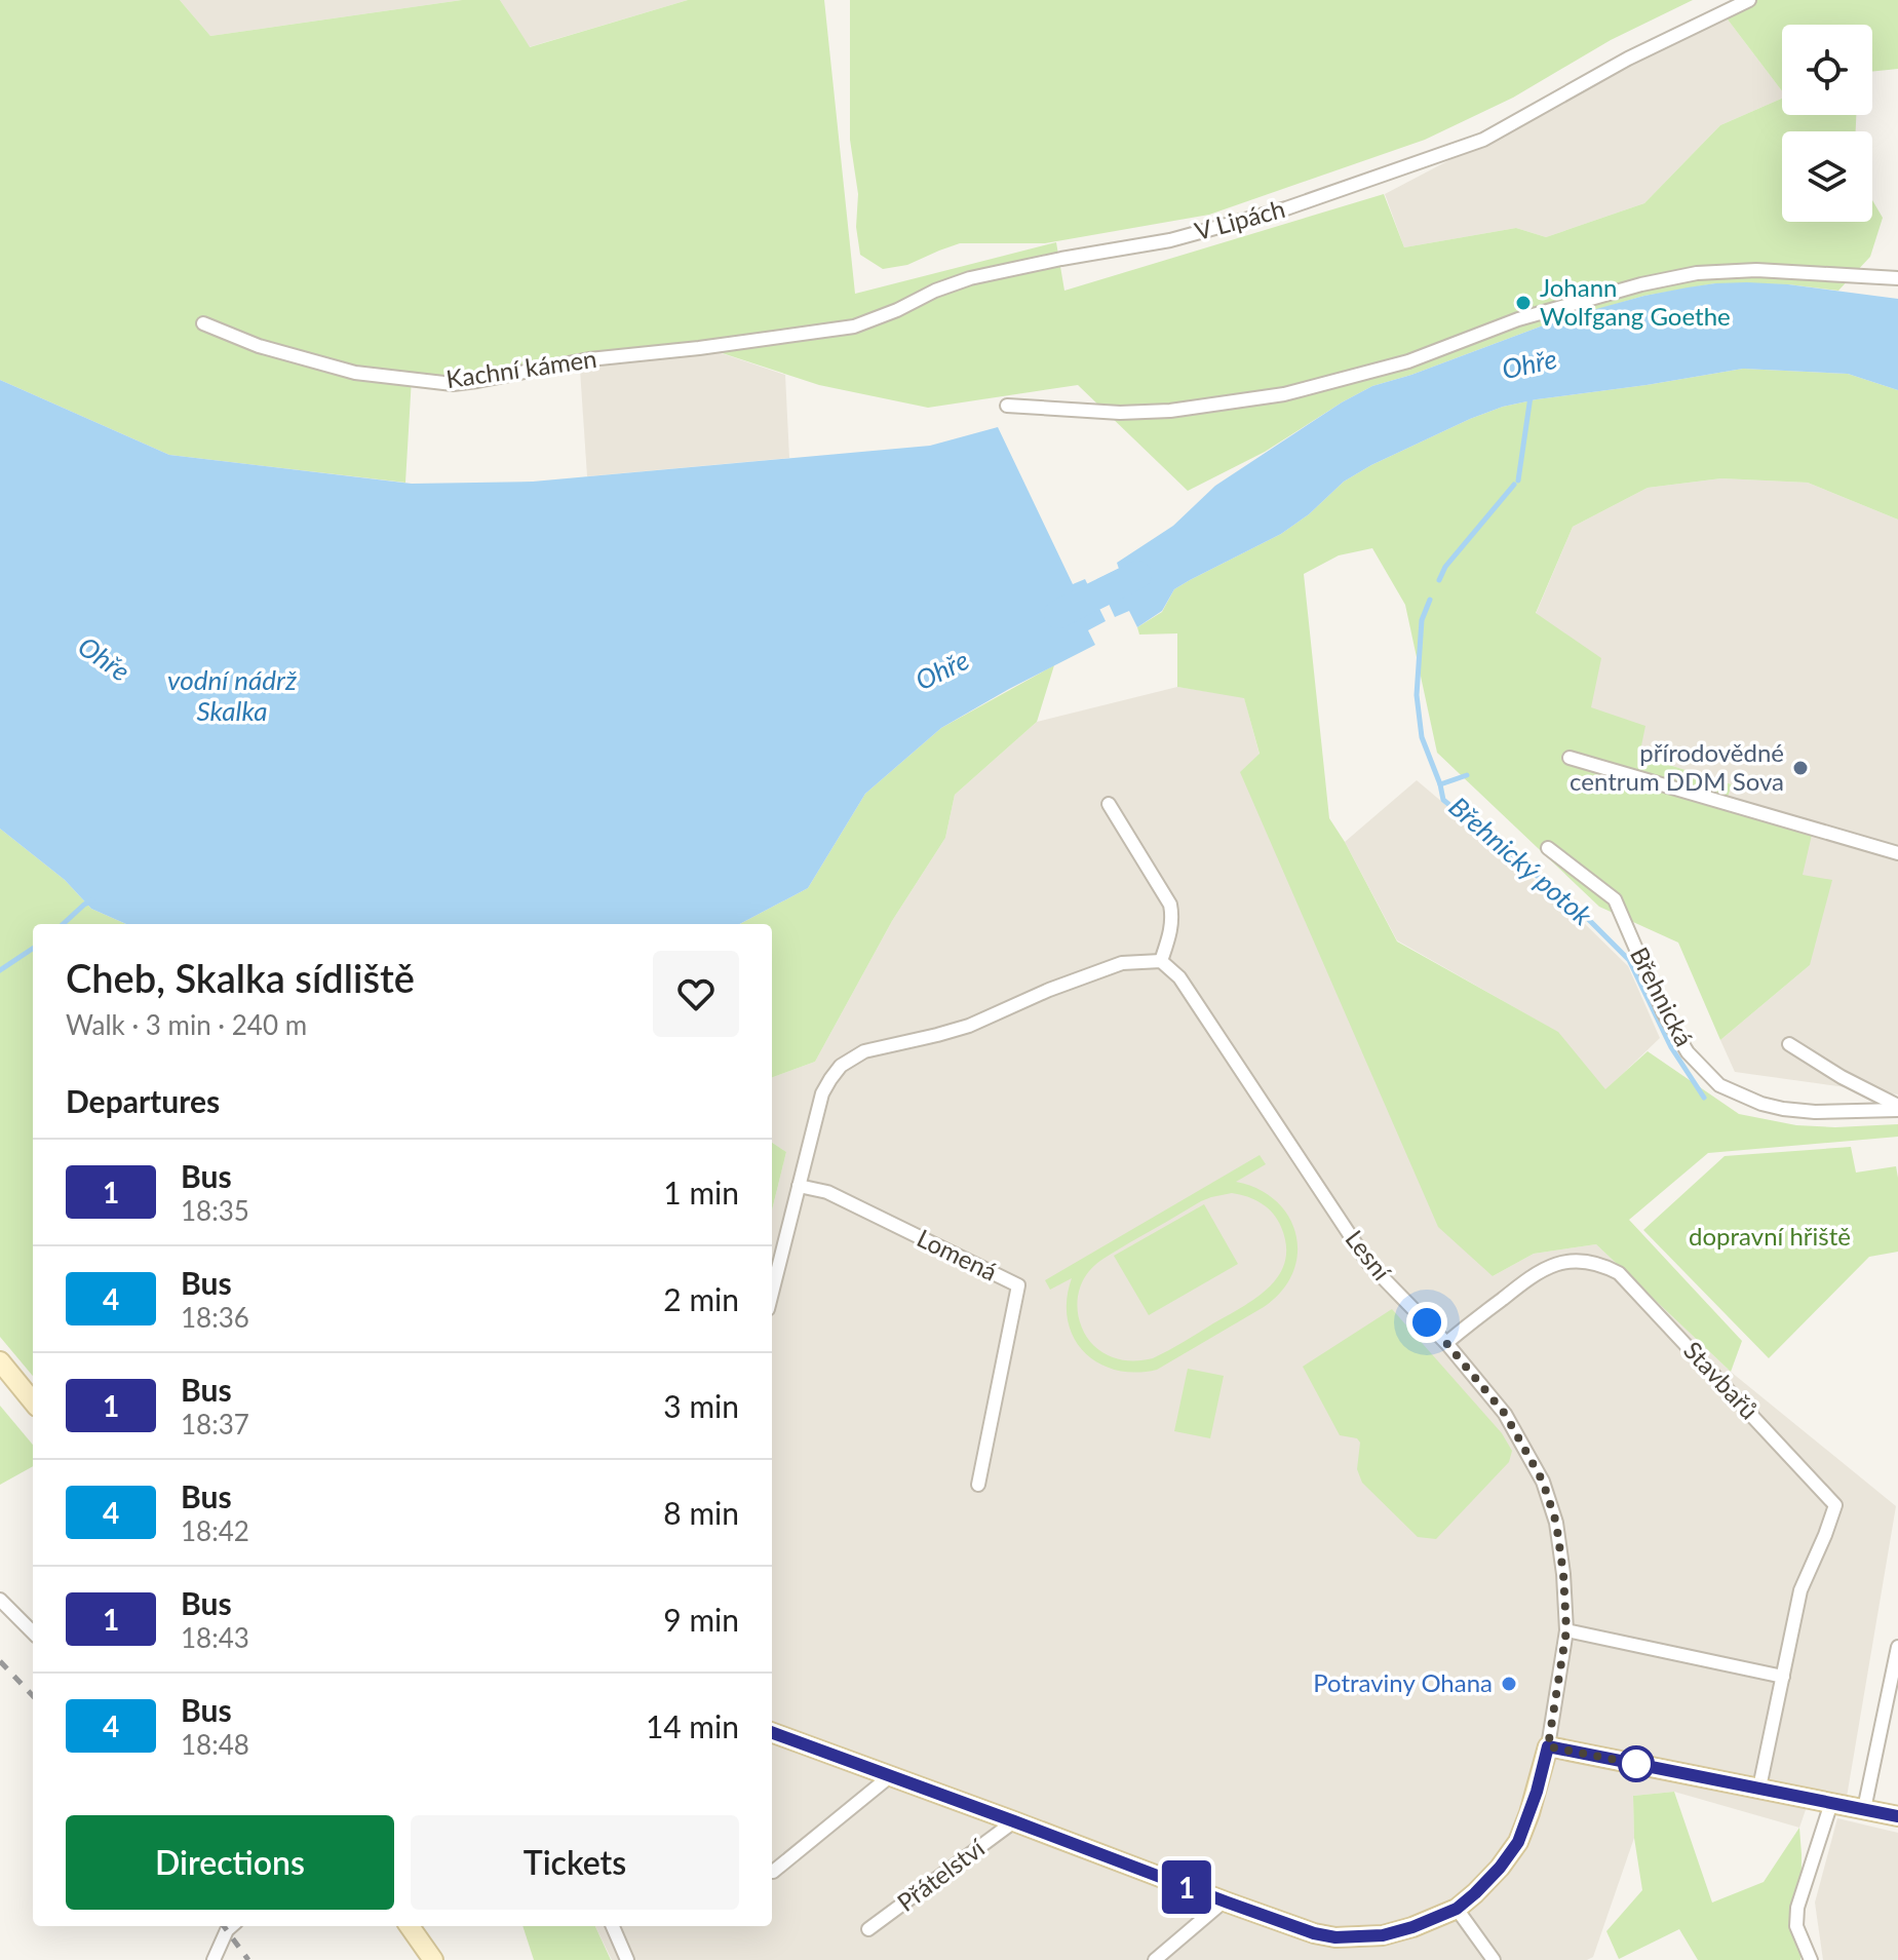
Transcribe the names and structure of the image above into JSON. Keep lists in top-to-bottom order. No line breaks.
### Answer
{"streets":{"street":["V Lipách","Kachní kámen","Břehnická","Lomená","Lesní","Stavbařů","Přátelství"]},"crossings":[["V Lipách","Kachní kámen"],["Lesní","Stavbařů"],["Lesní","Přátelství"]],"water":["Ohře","vodní nádrž Skalka","Břehnický potok"],"parks":["dopravní hřiště"],"places":["Johann Wolfgang Goethe","přírodovědné centrum DDM Sova","Potraviny Ohana"],"lines":["bus line 1"],"page":{"on_map":"1","heading":[["Cheb, Skalka sídliště","Walk · 3 min · 240 m"],"Departures"],"list":[{"mark":"1","name":"Bus","note":"18:35","value":"1 min"},{"mark":"4","name":"Bus","note":"18:36","value":"2 min"},{"mark":"1","name":"Bus","note":"18:37","value":"3 min"},{"mark":"4","name":"Bus","note":"18:42","value":"8 min"},{"mark":"1","name":"Bus","note":"18:43","value":"9 min"},{"mark":"4","name":"Bus","note":"18:48","value":"14 min"}],"buttons":["Directions","Tickets"]}}
